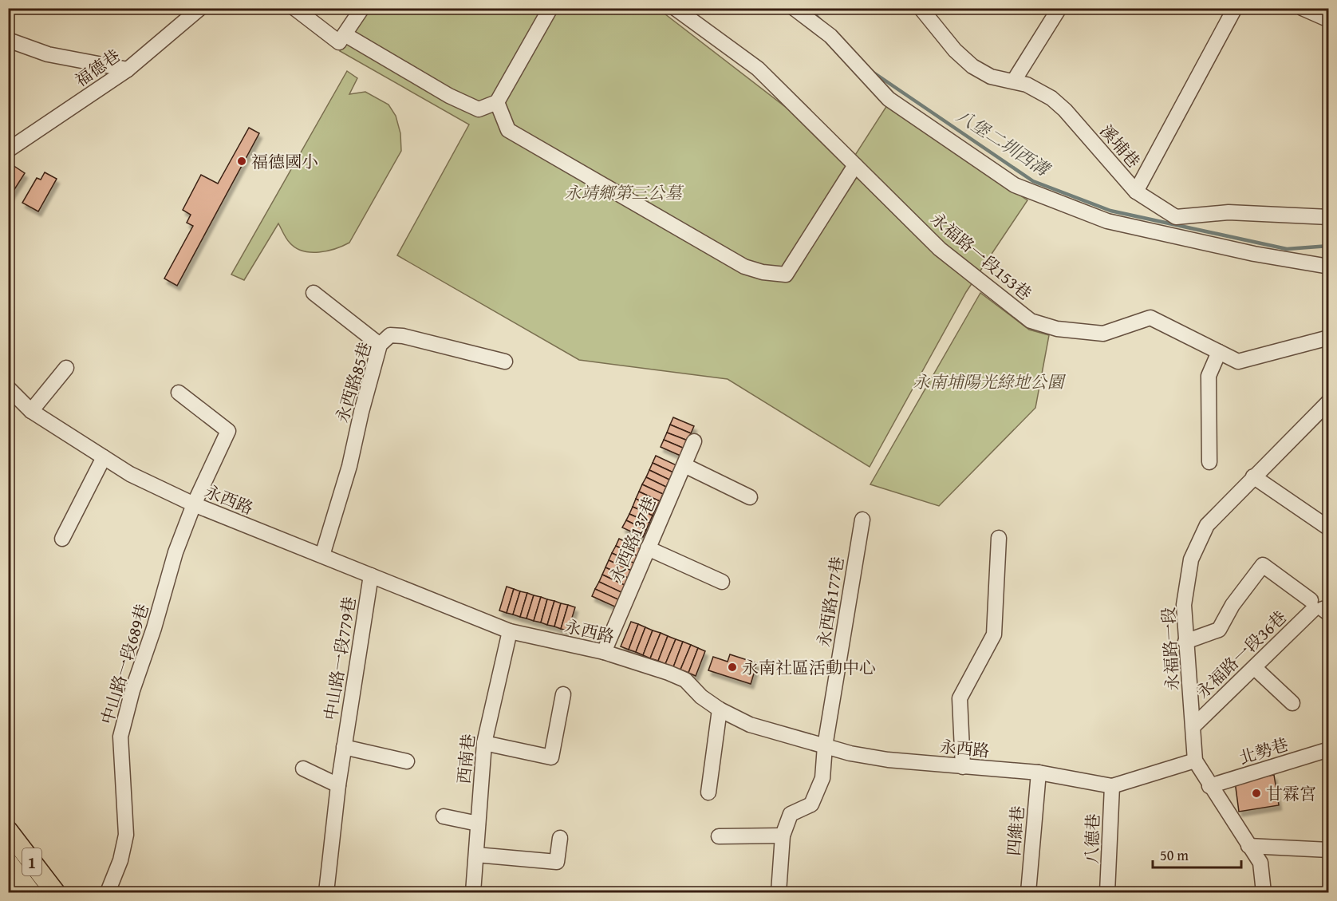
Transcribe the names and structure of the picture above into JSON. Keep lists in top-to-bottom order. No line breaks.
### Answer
{"streets":{"main road":["1"],"street":["福德巷","溪埔巷","永福路一段153巷","永西路85巷","永西路","永西路137巷","永西路177巷","永福路一段","永福路一段36巷","中山路一段779巷","中山路一段689巷","北勢巷","西南巷","四維巷","八德巷"]},"crossings":[["永西路85巷","永西路"],["永西路","永西路137巷"],["永西路","永西路177巷"],["永西路","永福路一段"],["永西路","中山路一段779巷"],["永西路","中山路一段689巷"],["永西路","西南巷"],["永西路","四維巷"],["永西路","八德巷"],["永福路一段","永福路一段36巷"],["永福路一段","北勢巷"]],"water":["八堡二圳西溝"],"parks":["永靖鄉第三公墓","永南埔陽光綠地公園"],"places":["福德國小","永南社區活動中心","甘霖宮"],"scale_bar":"50 m"}
